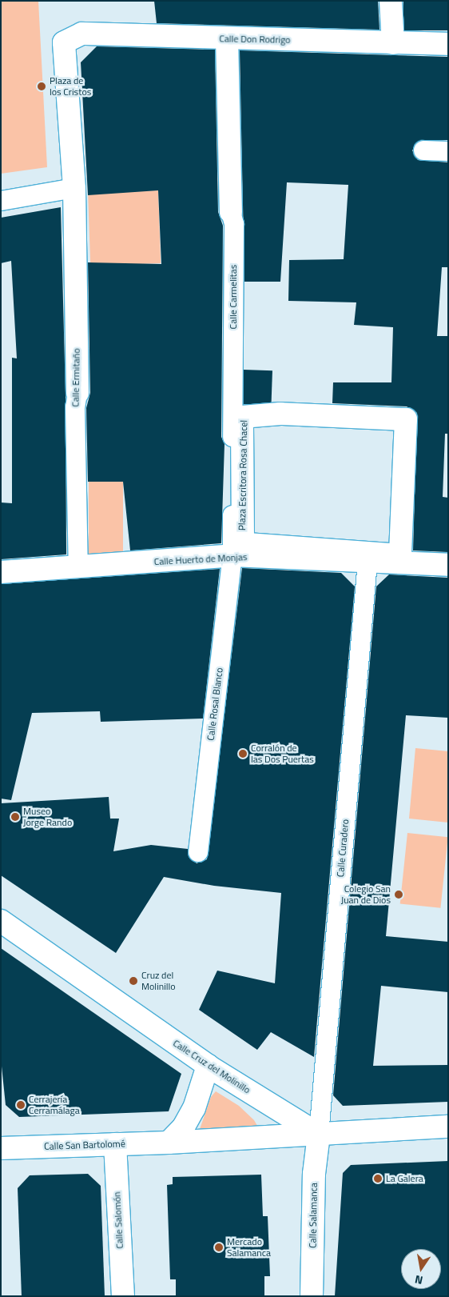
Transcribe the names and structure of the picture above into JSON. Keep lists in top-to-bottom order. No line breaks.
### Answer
{"streets":{"street":["Calle Don Rodrigo","Calle Carmelitas","Calle Ermitaño","Plaza Escritora Rosa Chacel","Calle Huerto de Monjas","Calle Cruz del Molinillo","Calle San Bartolomé","Calle Salamanca","Calle Salomón"],"lane":["Calle Rosal Blanco","Calle Curadero"]},"crossings":[["Calle Don Rodrigo","Calle Carmelitas"],["Calle Don Rodrigo","Calle Ermitaño"],["Calle Carmelitas","Calle Huerto de Monjas"],["Calle Carmelitas","Calle Rosal Blanco"],["Calle Ermitaño","Calle Huerto de Monjas"],["Calle Huerto de Monjas","Calle Rosal Blanco"],["Calle Huerto de Monjas","Calle Curadero"],["Calle Curadero","Calle Cruz del Molinillo"],["Calle Curadero","Calle San Bartolomé"],["Calle Curadero","Calle Salamanca"],["Calle Cruz del Molinillo","Calle San Bartolomé"],["Calle Cruz del Molinillo","Calle Salamanca"],["Calle San Bartolomé","Calle Salamanca"],["Calle San Bartolomé","Calle Salomón"]],"places":["Plaza de los Cristos","Corralón de las Dos Puertas","Museo Jorge Rando","Colegio San Juan de Dios","Cruz del Molinillo","Cerrajería Cerramálaga","La Galera","Mercado Salamanca"],"north":"bottom"}
